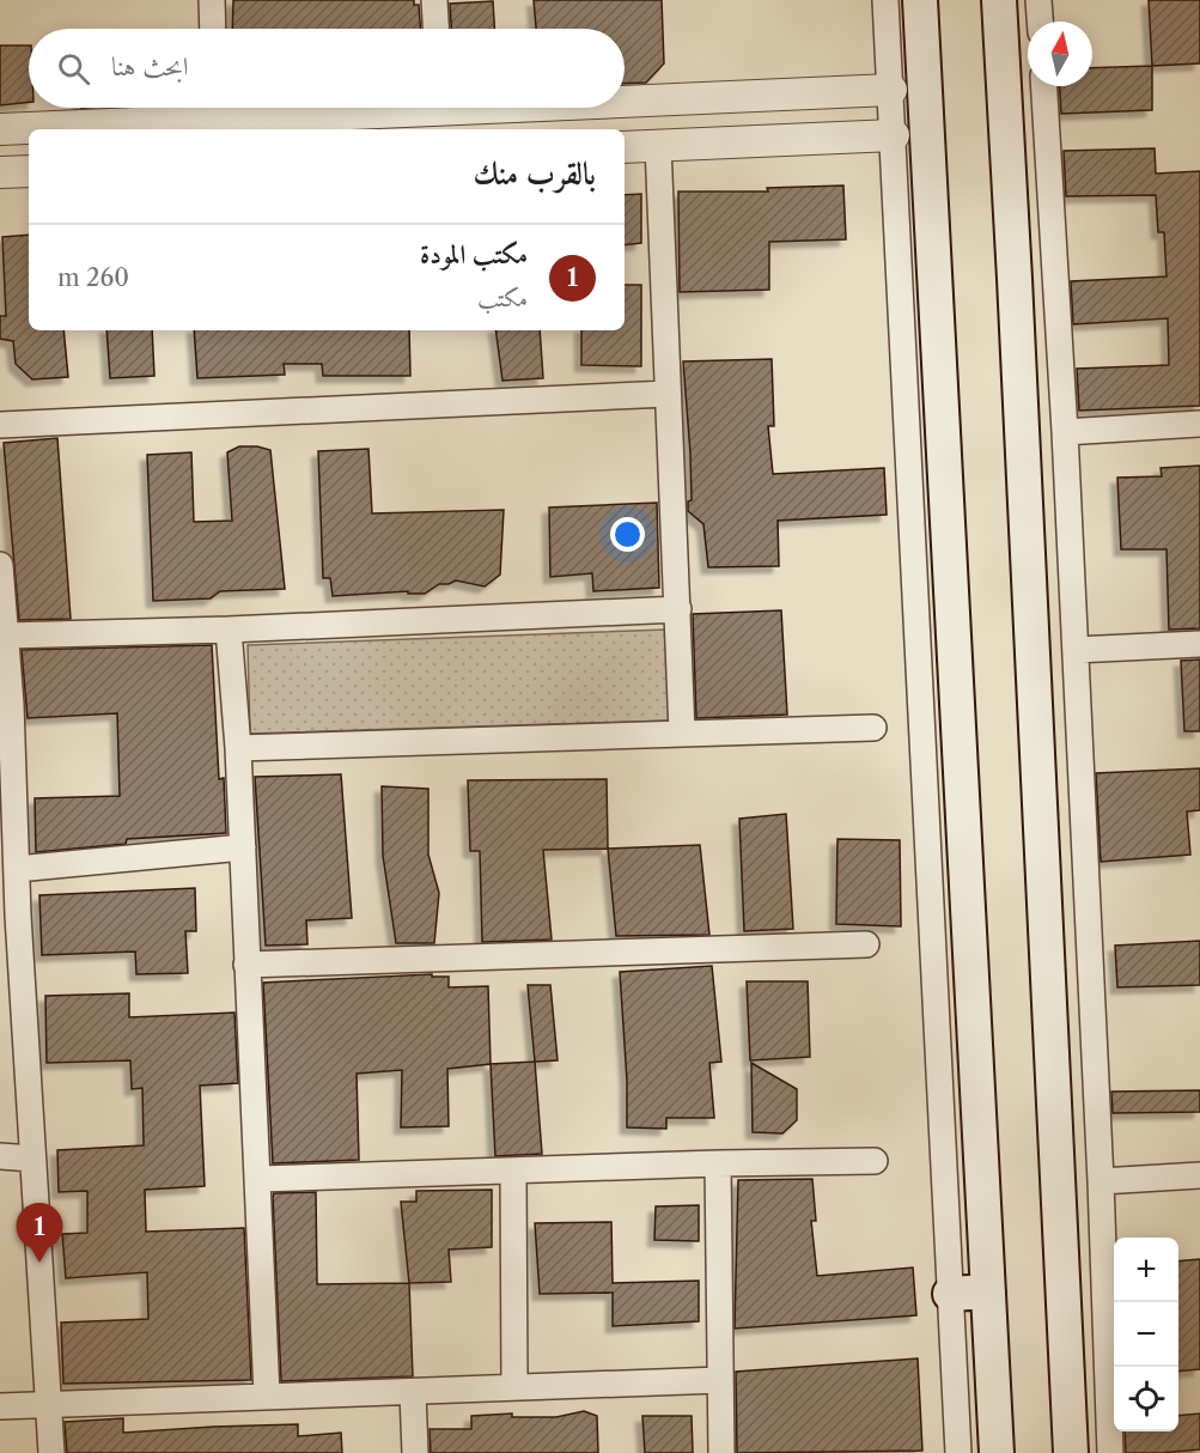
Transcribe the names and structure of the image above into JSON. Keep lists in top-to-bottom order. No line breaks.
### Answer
{"north":"top","page":{"search":"ابحث هنا","heading":"بالقرب منك","list":[{"mark":"1","name":"مكتب المودة","note":"مكتب","value":"260 m"}],"pins":"1","map_buttons":["+","−"]}}
